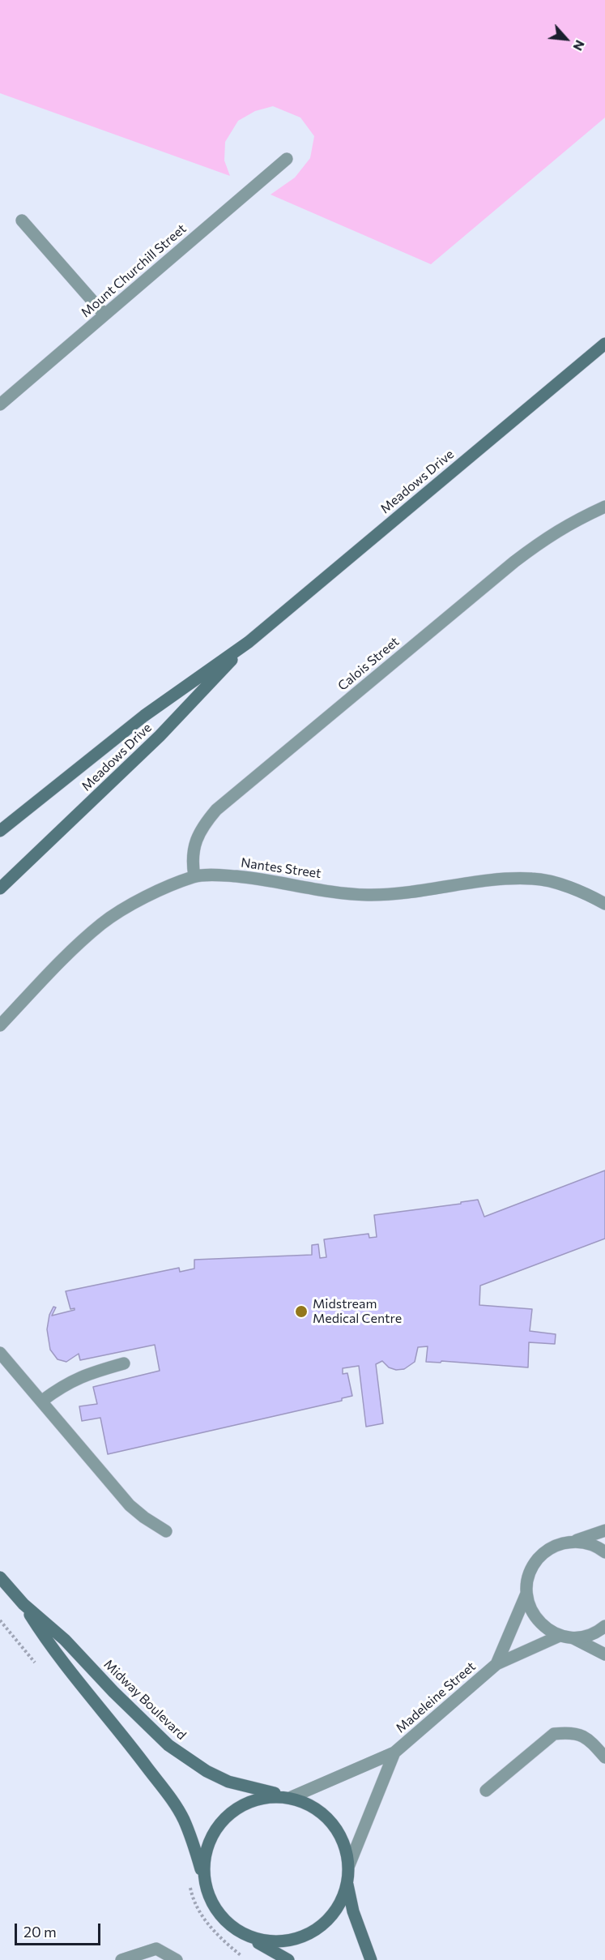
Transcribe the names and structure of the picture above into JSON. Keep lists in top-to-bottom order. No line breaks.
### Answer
{"streets":{"street":["Mount Churchill Street","Meadows Drive","Calois Street","Nantes Street","Madeleine Street","Midway Boulevard"]},"crossings":[["Calois Street","Nantes Street"],["Madeleine Street","Midway Boulevard"]],"places":["Midstream Medical Centre"],"scale_bar":"20 m","north":"bottom right"}
